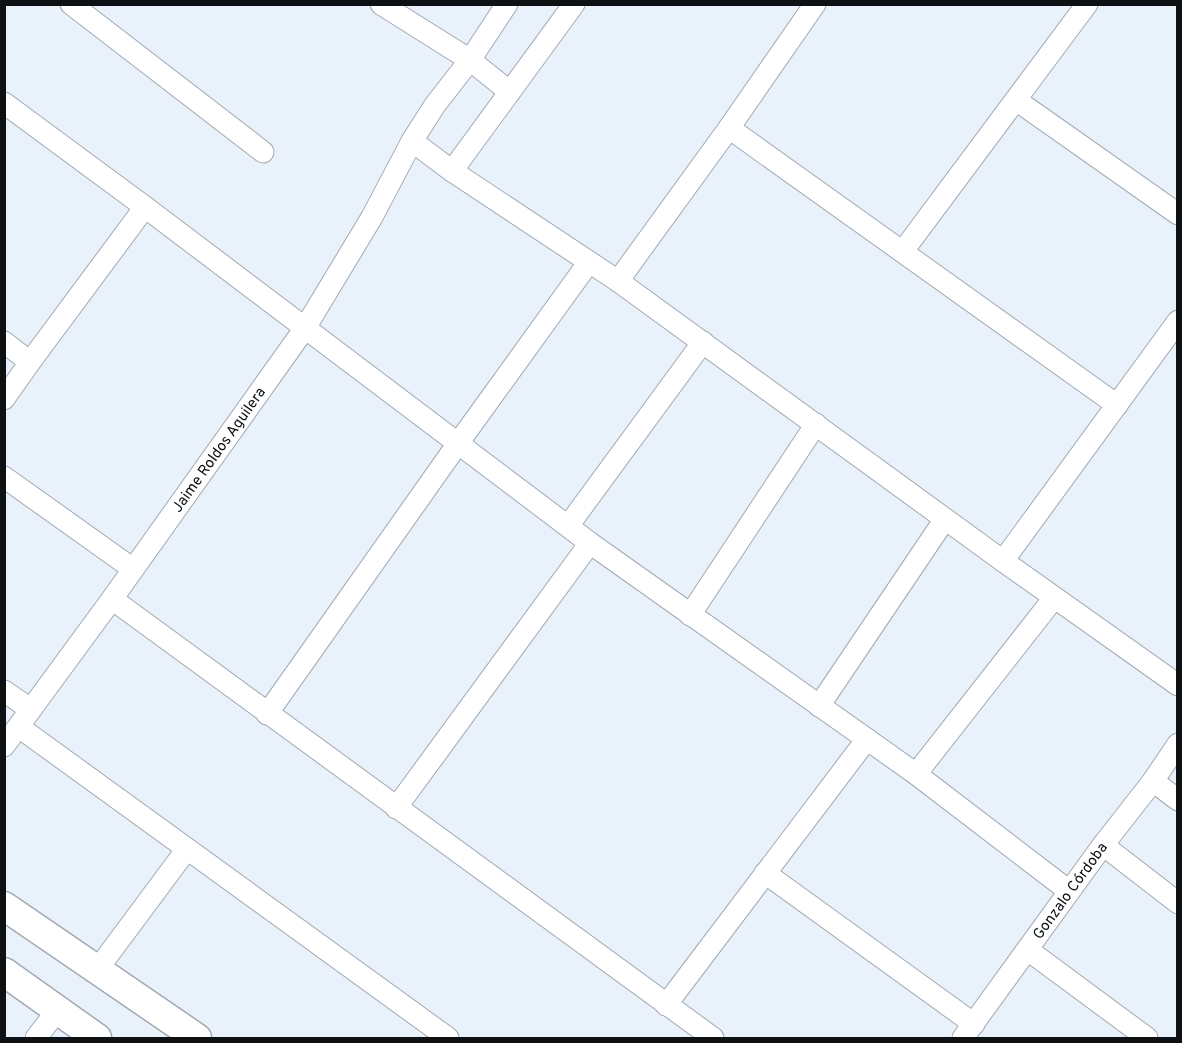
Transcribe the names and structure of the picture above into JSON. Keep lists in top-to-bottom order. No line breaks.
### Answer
{"streets":{"street":["Jaime Roldos Aguilera","Gonzalo Córdoba"]}}
